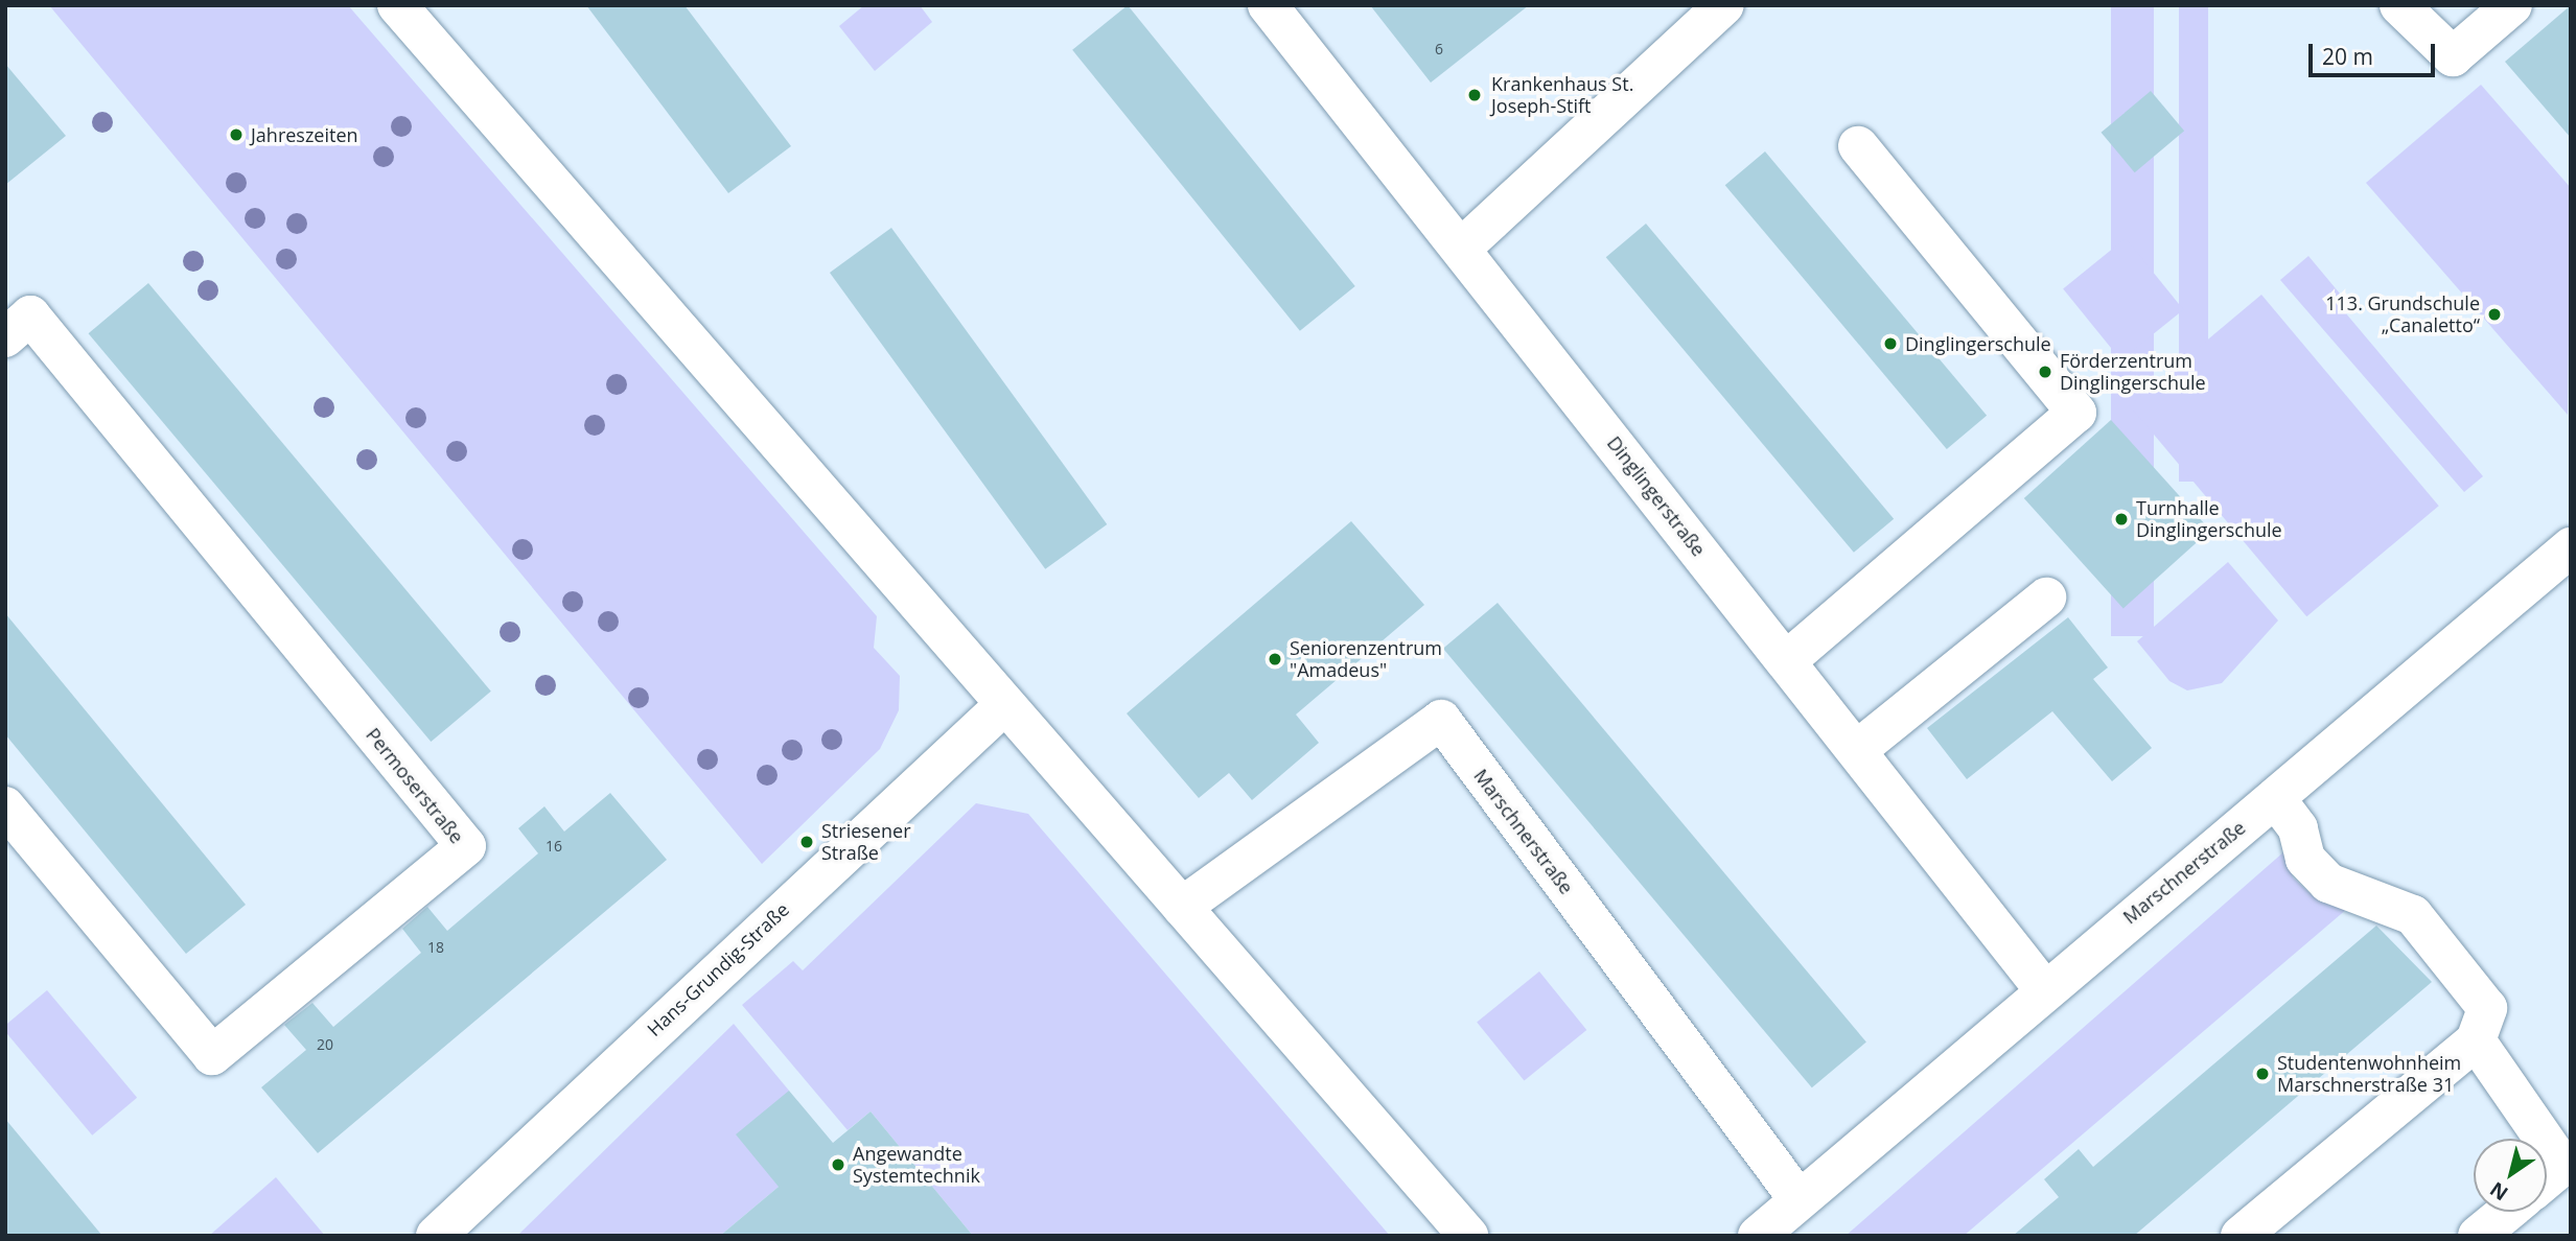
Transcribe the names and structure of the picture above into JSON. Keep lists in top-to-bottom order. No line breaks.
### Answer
{"streets":{"street":["Dinglingerstraße","Permoserstraße","Marschnerstraße","Hans-Grundig-Straße"]},"crossings":[["Dinglingerstraße","Marschnerstraße"]],"places":["Krankenhaus St. Joseph-Stift","Jahreszeiten","113. Grundschule „Canaletto“","Dinglingerschule","Förderzentrum Dinglingerschule","Turnhalle Dinglingerschule","Seniorenzentrum \"Amadeus\"","Striesener Straße","Studentenwohnheim Marschnerstraße 31","Angewandte Systemtechnik"],"house_numbers":["6","16","18","20"],"scale_bar":"20 m","north":"bottom left"}
